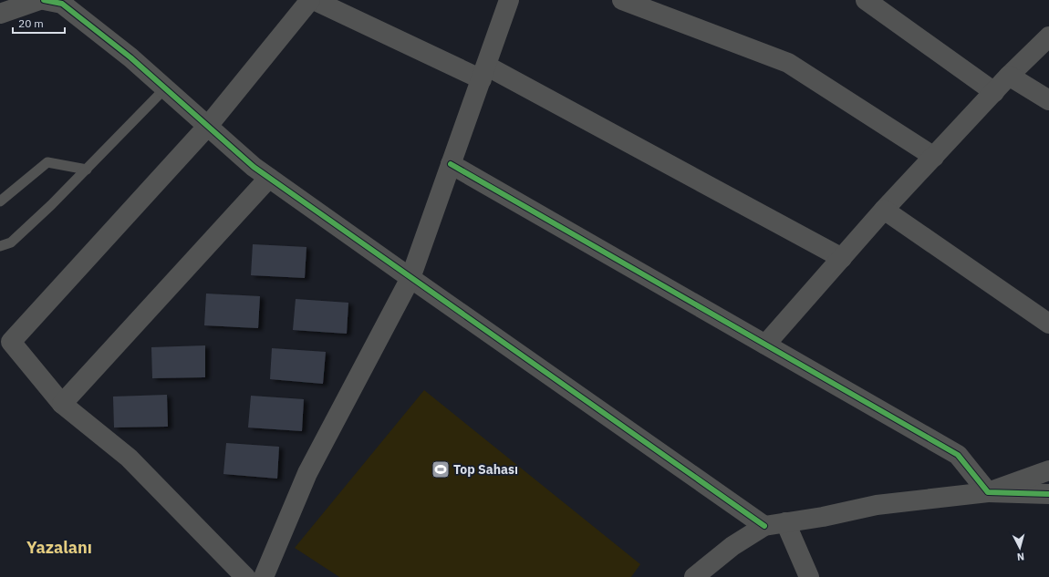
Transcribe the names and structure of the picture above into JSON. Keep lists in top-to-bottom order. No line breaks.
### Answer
{"districts":["Yazalanı"],"places":{"sports":["Top Sahası"]},"scale_bar":"20 m","north":"bottom"}
